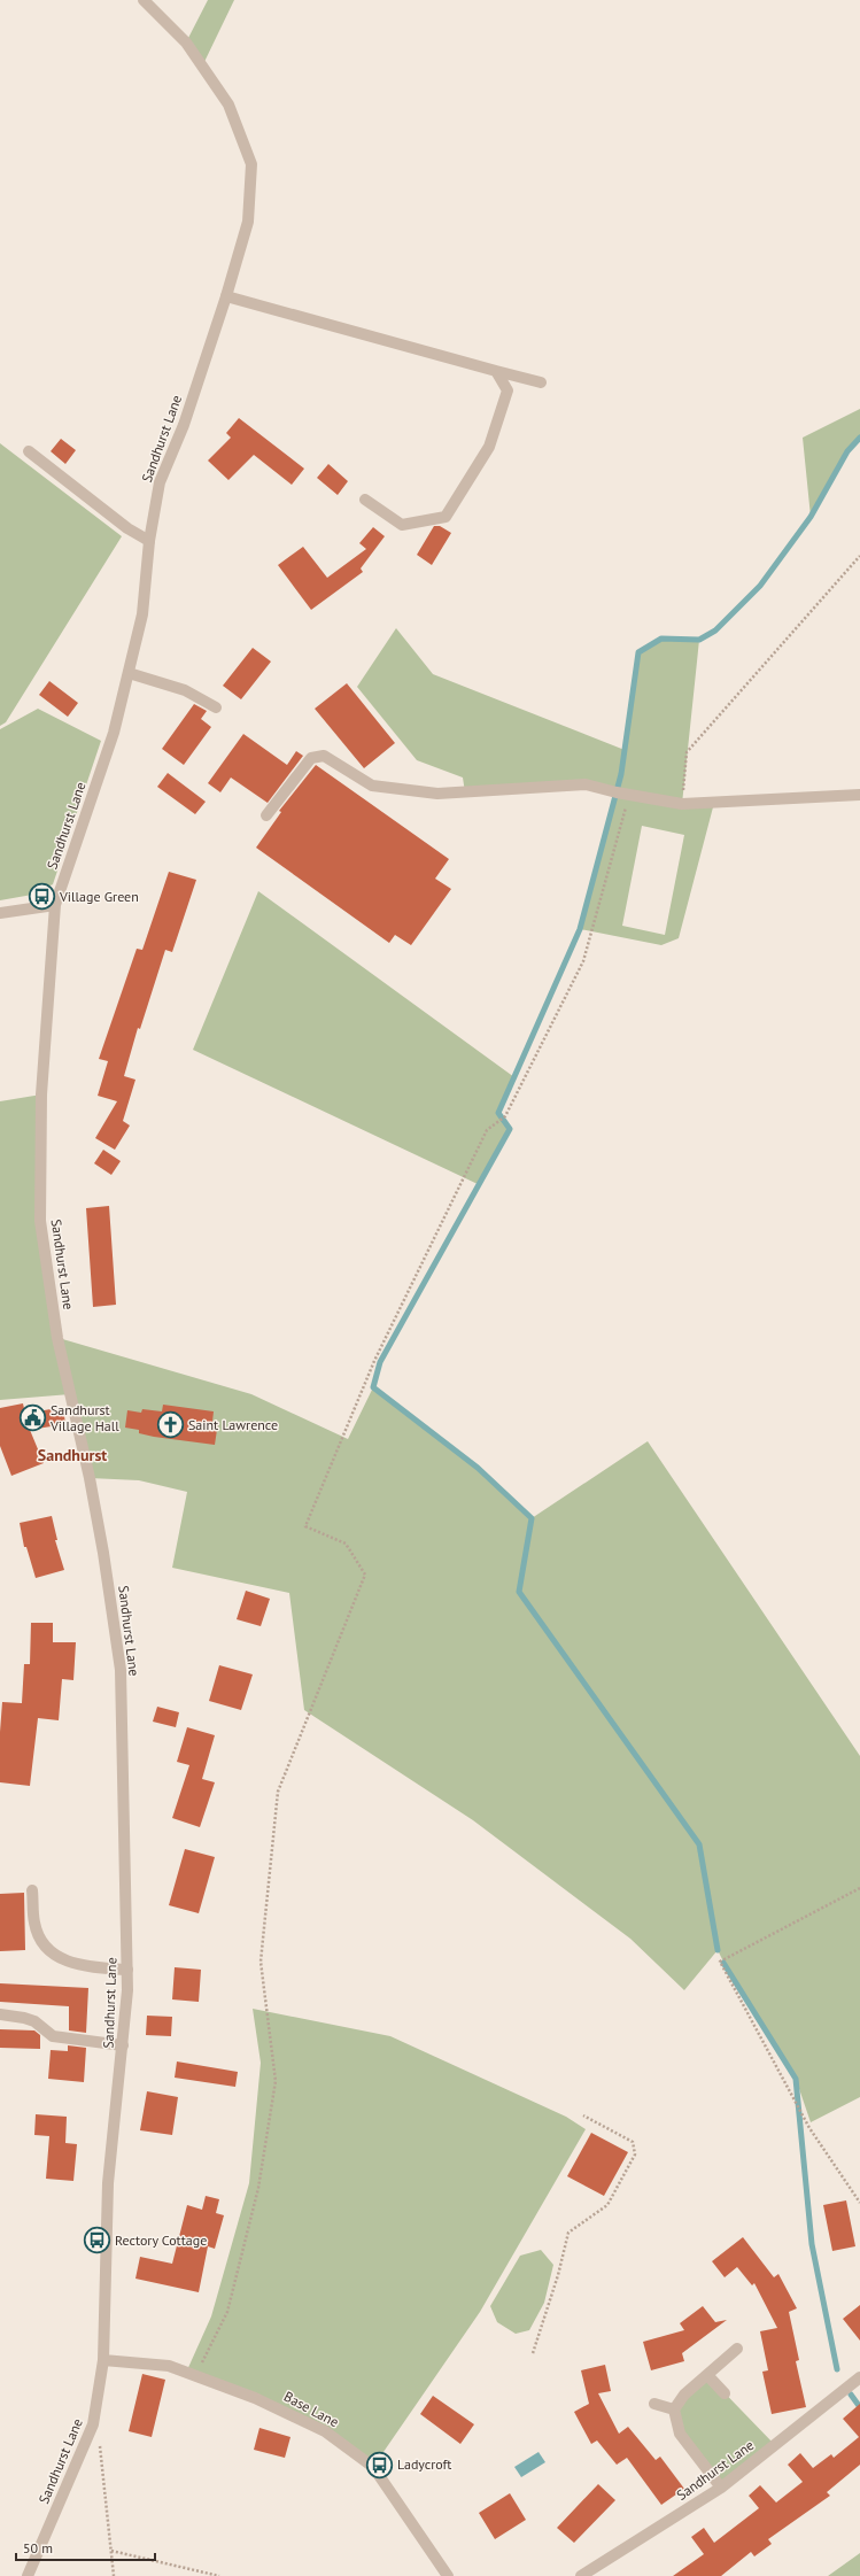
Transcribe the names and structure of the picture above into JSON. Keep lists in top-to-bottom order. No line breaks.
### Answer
{"streets":{"street":["Sandhurst Lane","Base Lane"]},"crossings":[["Sandhurst Lane","Base Lane"]],"districts":["Sandhurst"],"places":{"bus stop":["Village Green","Rectory Cottage","Ladycroft"],"public building":["Sandhurst Village Hall"],"church":["Saint Lawrence"]},"scale_bar":"50 m"}
